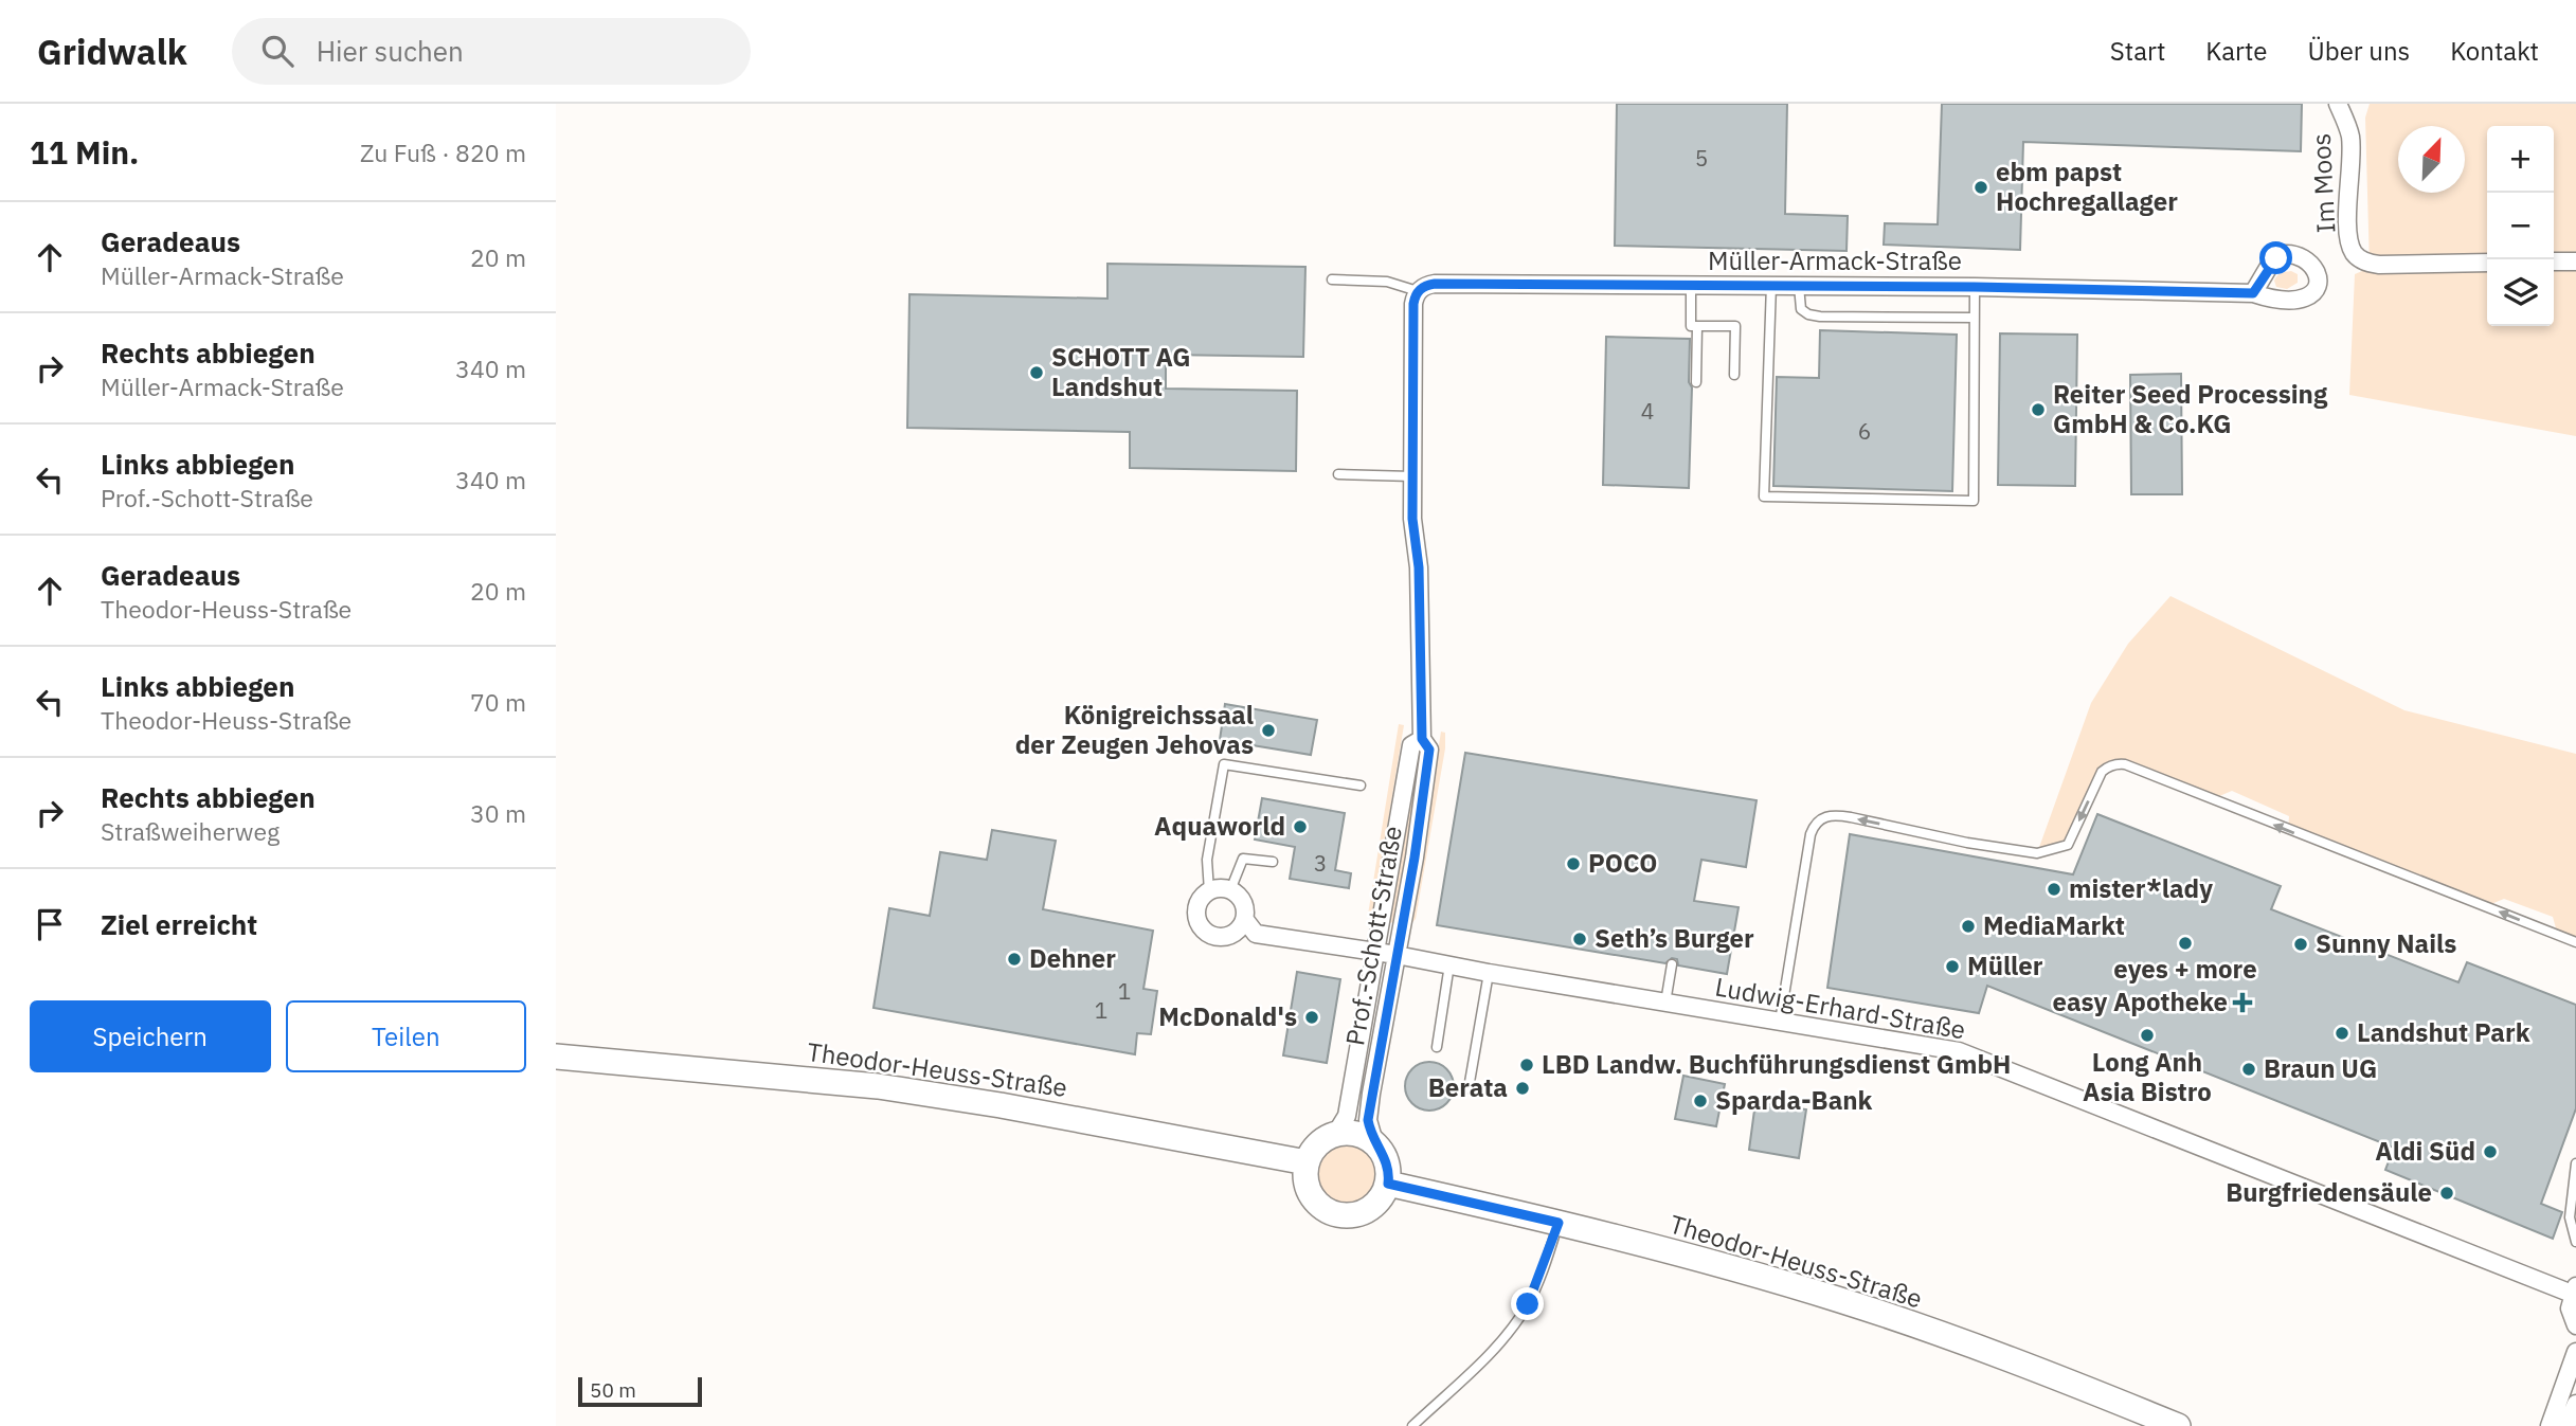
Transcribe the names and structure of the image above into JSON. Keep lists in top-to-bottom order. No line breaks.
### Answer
{"streets":{"main road":["Theodor-Heuss-Straße"],"street":["Im Moos","Müller-Armack-Straße","Prof.-Schott-Straße","Ludwig-Erhard-Straße"]},"crossings":[["Müller-Armack-Straße","Prof.-Schott-Straße"],["Prof.-Schott-Straße","Ludwig-Erhard-Straße"],["Prof.-Schott-Straße","Theodor-Heuss-Straße"]],"places":{"other":["ebm papst Hochregallager","SCHOTT AG Landshut","Reiter Seed Processing GmbH & Co.KG","Königreichssaal der Zeugen Jehovas","Aquaworld","POCO","mister*lady","MediaMarkt","Seth’s Burger","eyes + more","Sunny Nails","Dehner","Müller","McDonald's","Landshut Park","Long Anh Asia Bistro","LBD Landw. Buchführungsdienst GmbH","Braun UG","Berata","Sparda-Bank","Aldi Süd","Burgfriedensäule"],"health":["easy Apotheke"]},"house_numbers":["5","4","6","3","1","1"],"scale_bar":"50 m","north":"top right","page":{"header":"Gridwalk","search":"Hier suchen","nav":["Start","Karte","Über uns","Kontakt"],"heading":["11 Min.","Zu Fuß · 820 m"],"map_buttons":["+","−"],"list":[["Geradeaus","Müller-Armack-Straße","20 m"],["Rechts abbiegen","Müller-Armack-Straße","340 m"],["Links abbiegen","Prof.-Schott-Straße","340 m"],["Geradeaus","Theodor-Heuss-Straße","20 m"],["Links abbiegen","Theodor-Heuss-Straße","70 m"],["Rechts abbiegen","Straßweiherweg","30 m"],"Ziel erreicht"],"buttons":["Speichern","Teilen"],"scale":"50 m"}}
